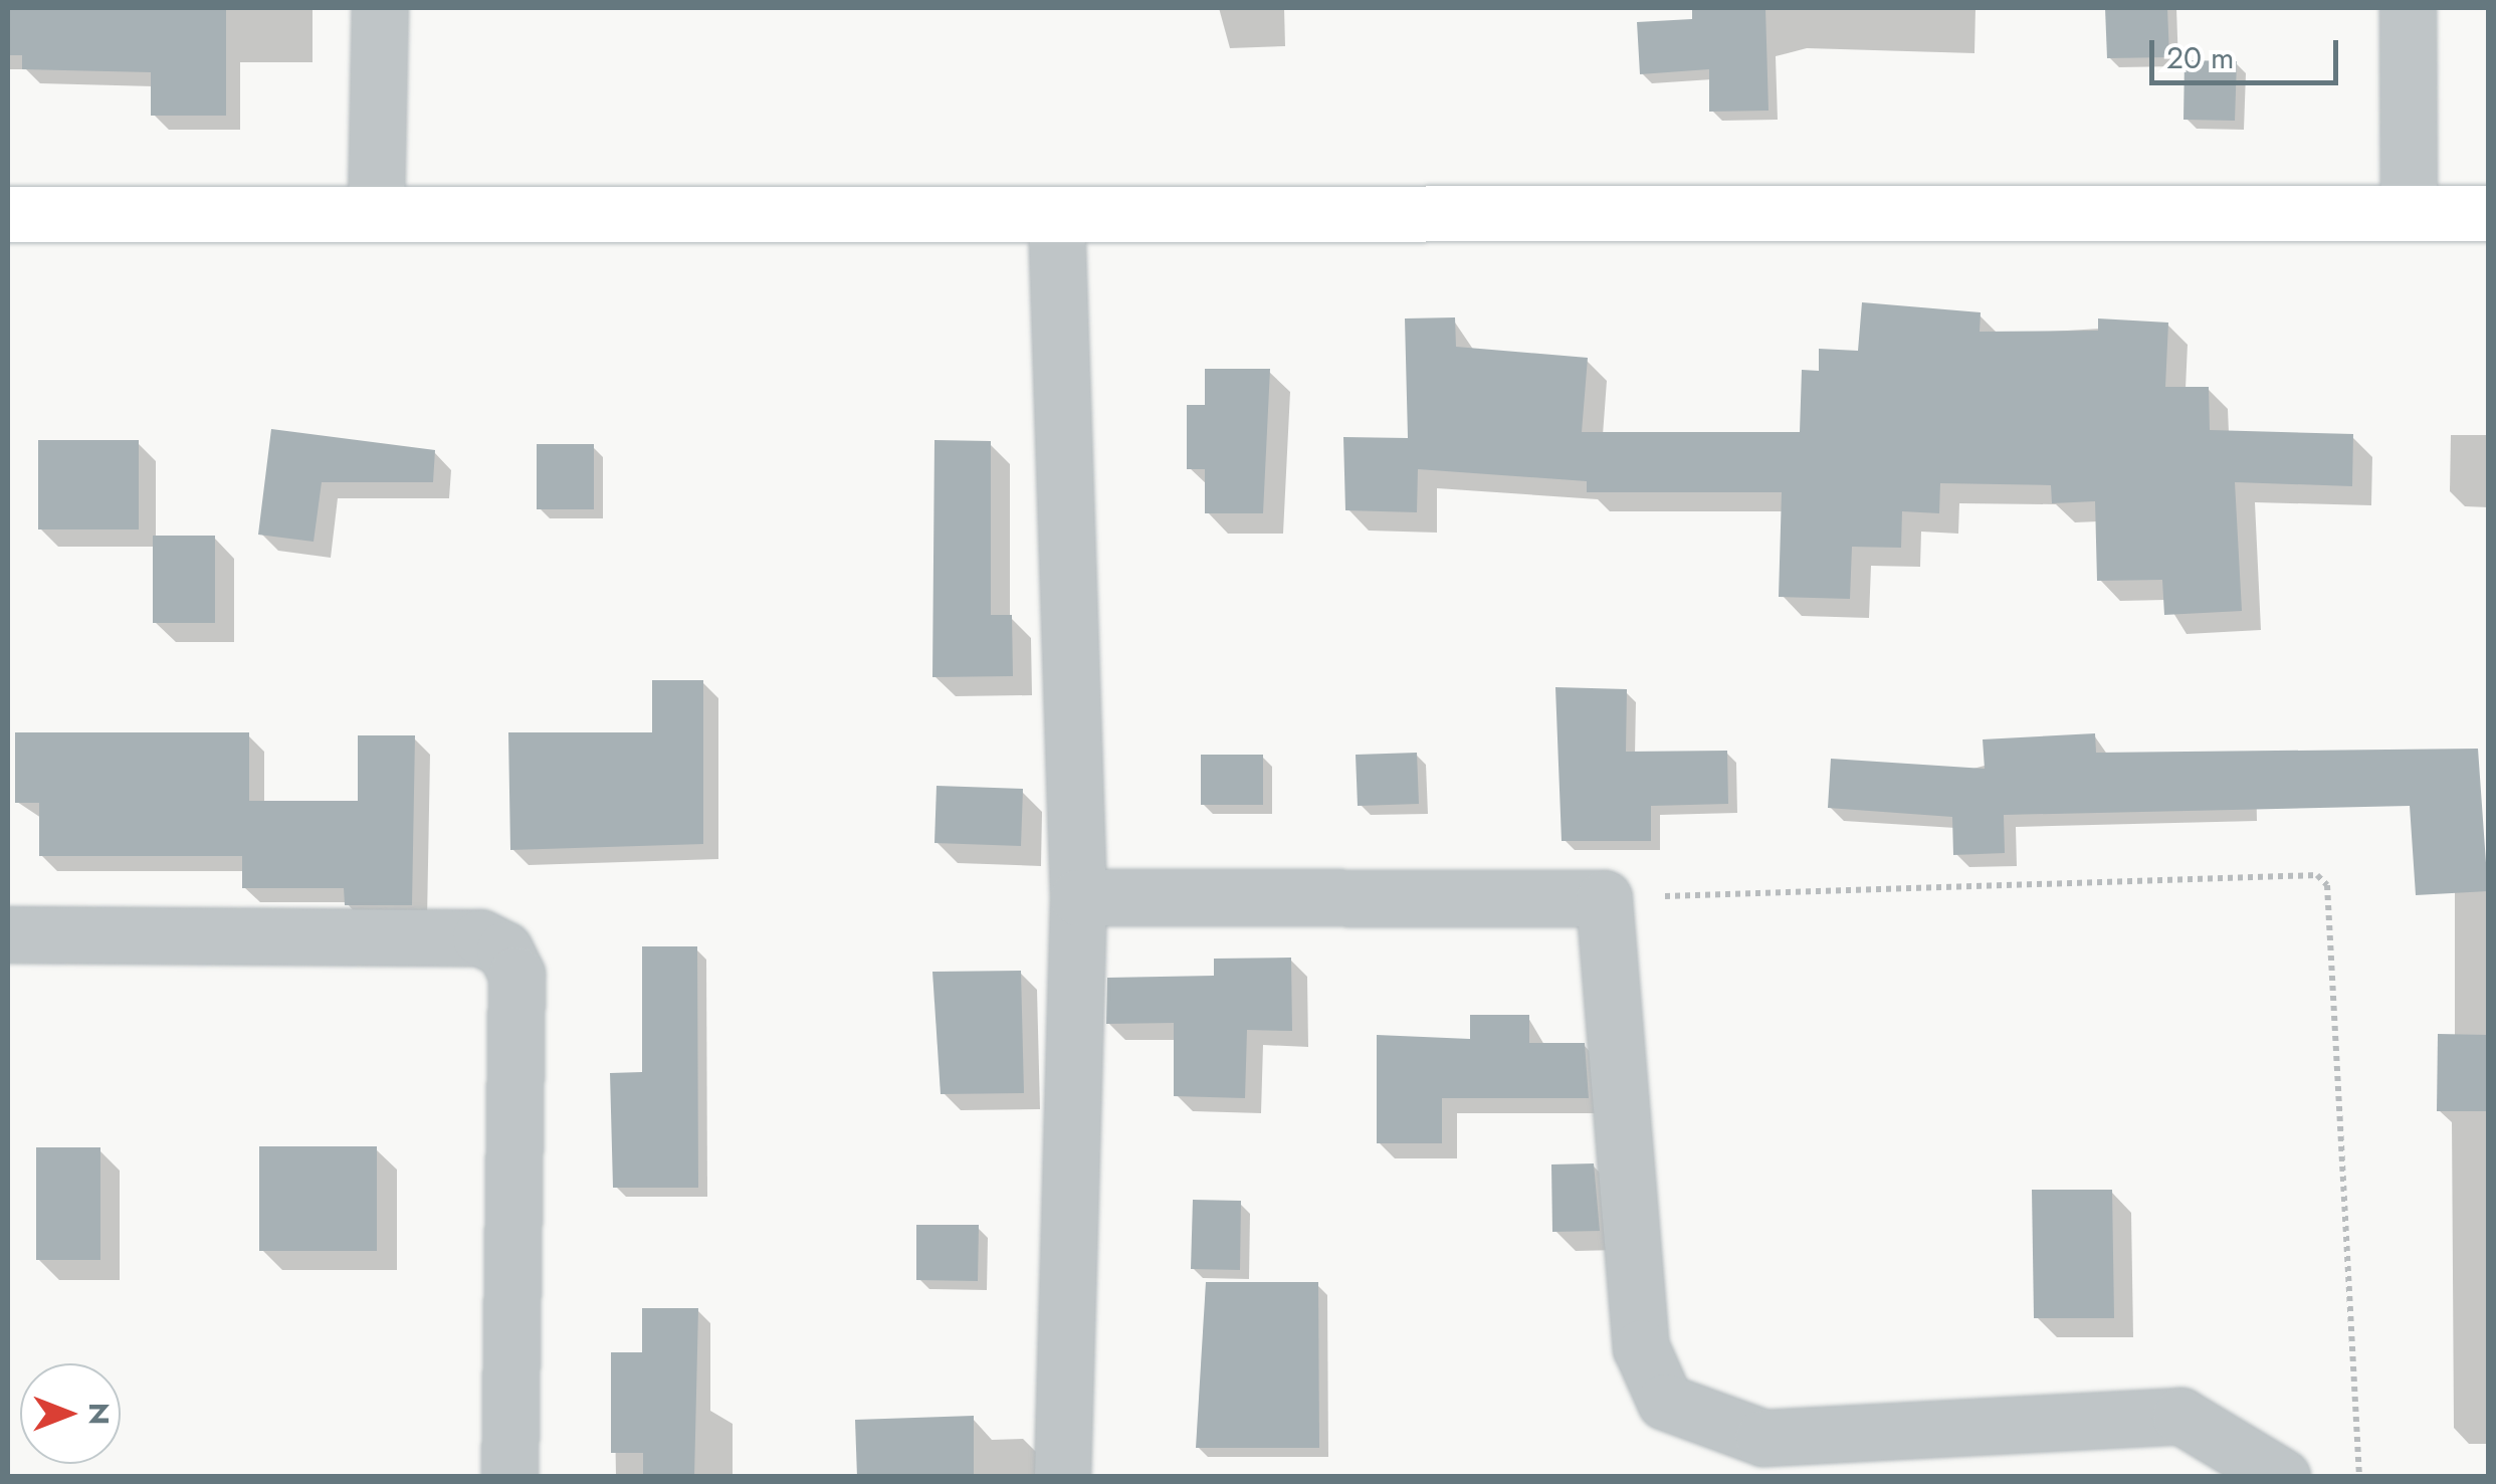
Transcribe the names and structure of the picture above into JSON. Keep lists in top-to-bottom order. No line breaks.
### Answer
{"scale_bar":"20 m","north":"right"}
